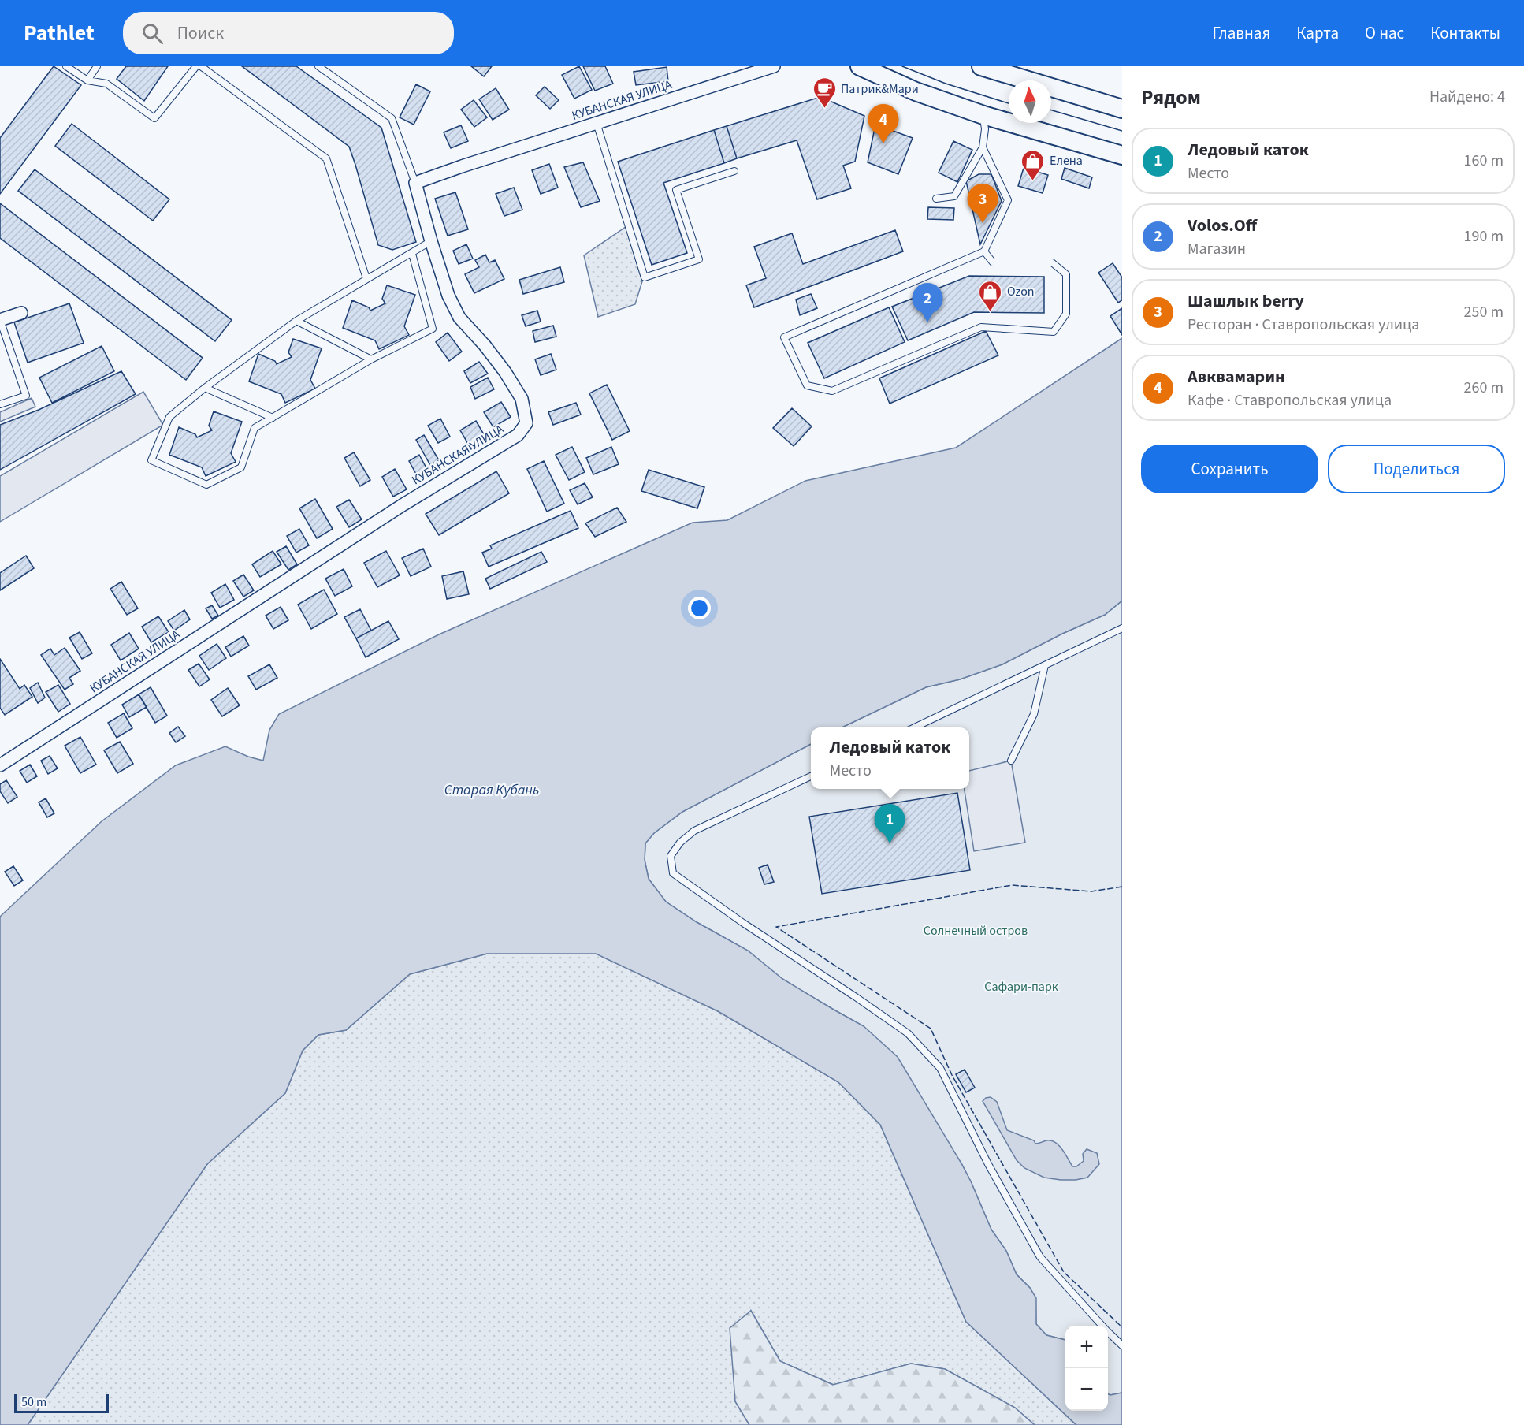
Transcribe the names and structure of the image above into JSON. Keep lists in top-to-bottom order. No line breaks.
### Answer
{"streets":{"street":["КУБАНСКАЯ УЛИЦА"]},"water":["Старая Кубань"],"parks":["Солнечный остров","Сафари-парк"],"places":{"cafe":["Патрик&Мари"],"shop":["Елена","Ozon"]},"scale_bar":"50 m","north":"top","page":{"header":"Pathlet","search":"Поиск","nav":["Главная","Карта","О нас","Контакты"],"heading":["Рядом","Найдено: 4"],"pins":["4","3","2","1"],"list":[{"mark":"1","name":"Ледовый каток","note":"Место","value":"160 m"},{"mark":"2","name":"Volos.Off","note":"Магазин","value":"190 m"},{"mark":"3","name":"Шашлык berry","note":"Ресторан · Ставропольская улица","value":"250 m"},{"mark":"4","name":"Авквамарин","note":"Кафе · Ставропольская улица","value":"260 m"}],"buttons":["Сохранить","Поделиться"],"popup":["Ледовый каток","Место"],"map_buttons":["+","−"],"scale":"50 m"}}
